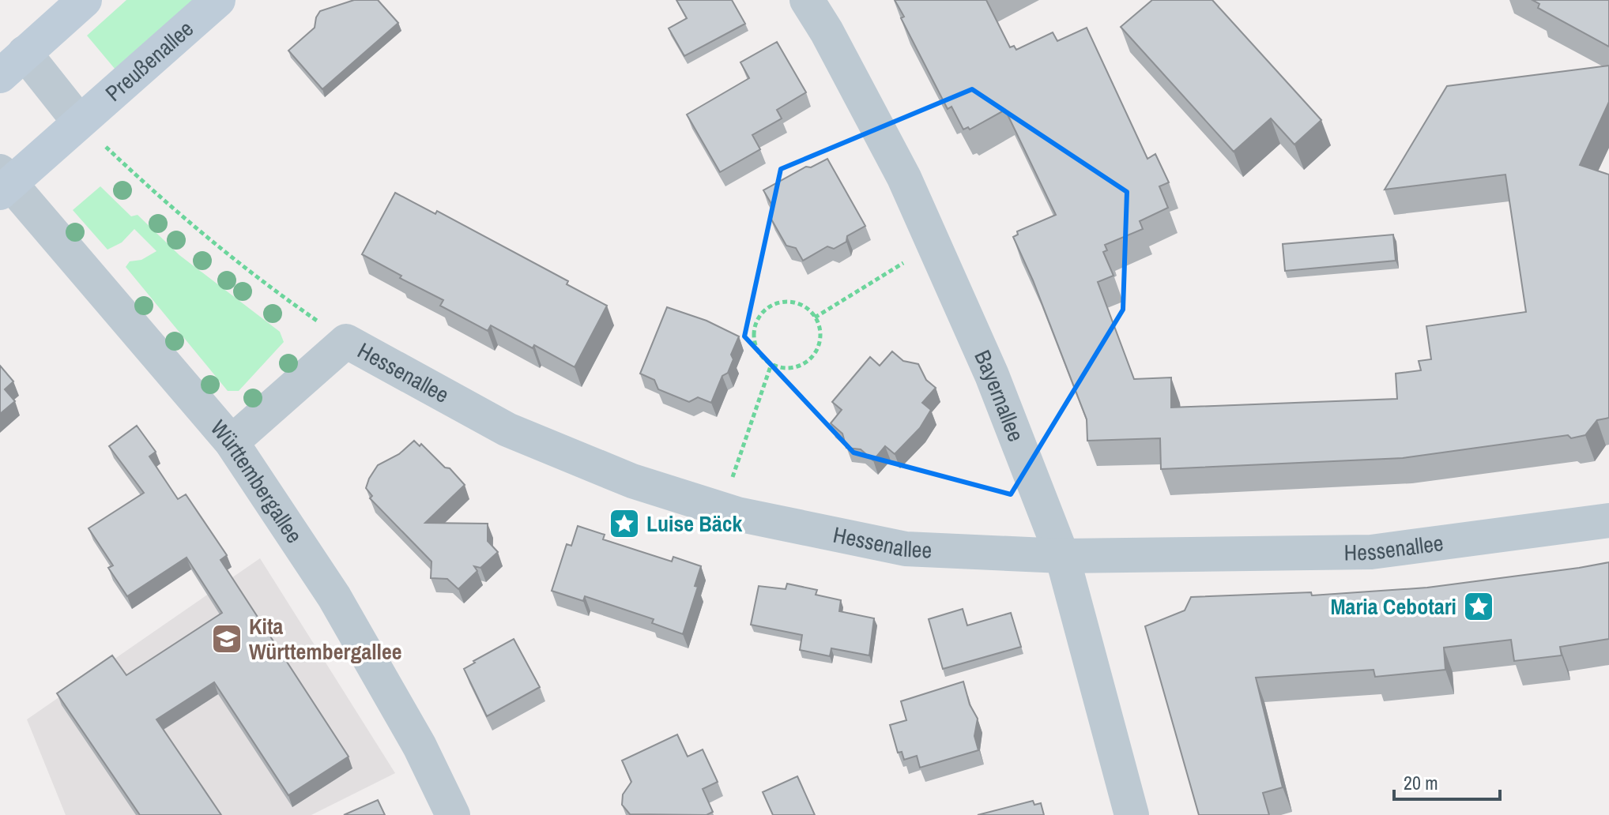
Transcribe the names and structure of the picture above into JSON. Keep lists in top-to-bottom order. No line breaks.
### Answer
{"streets":{"street":["Preußenallee","Hessenallee","Bayernallee","Württembergallee"]},"crossings":[["Preußenallee","Württembergallee"],["Hessenallee","Bayernallee"],["Hessenallee","Württembergallee"]],"places":{"place":["Luise Bäck","Maria Cebotari"],"school or university":["Kita Württembergallee"]},"scale_bar":"20 m"}
